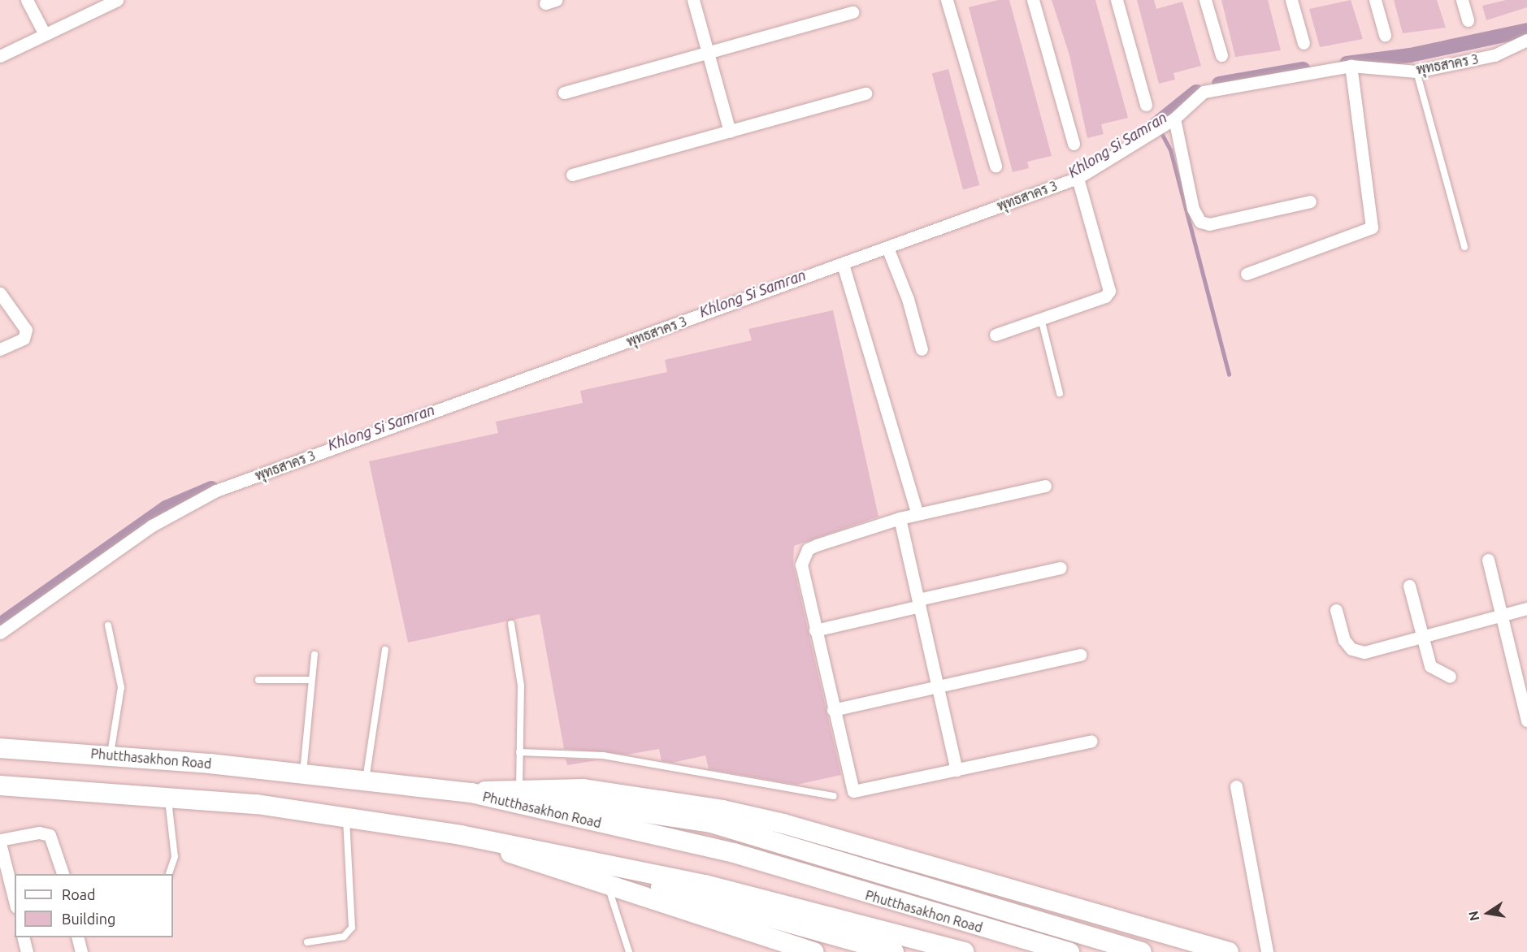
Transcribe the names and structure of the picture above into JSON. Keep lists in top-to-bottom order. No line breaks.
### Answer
{"streets":{"main road":["Phutthasakhon Road"],"street":["พุทธสาคร 3"]},"water":["Khlong Si Samran"],"legend":["Road","Building"],"north":"left"}
